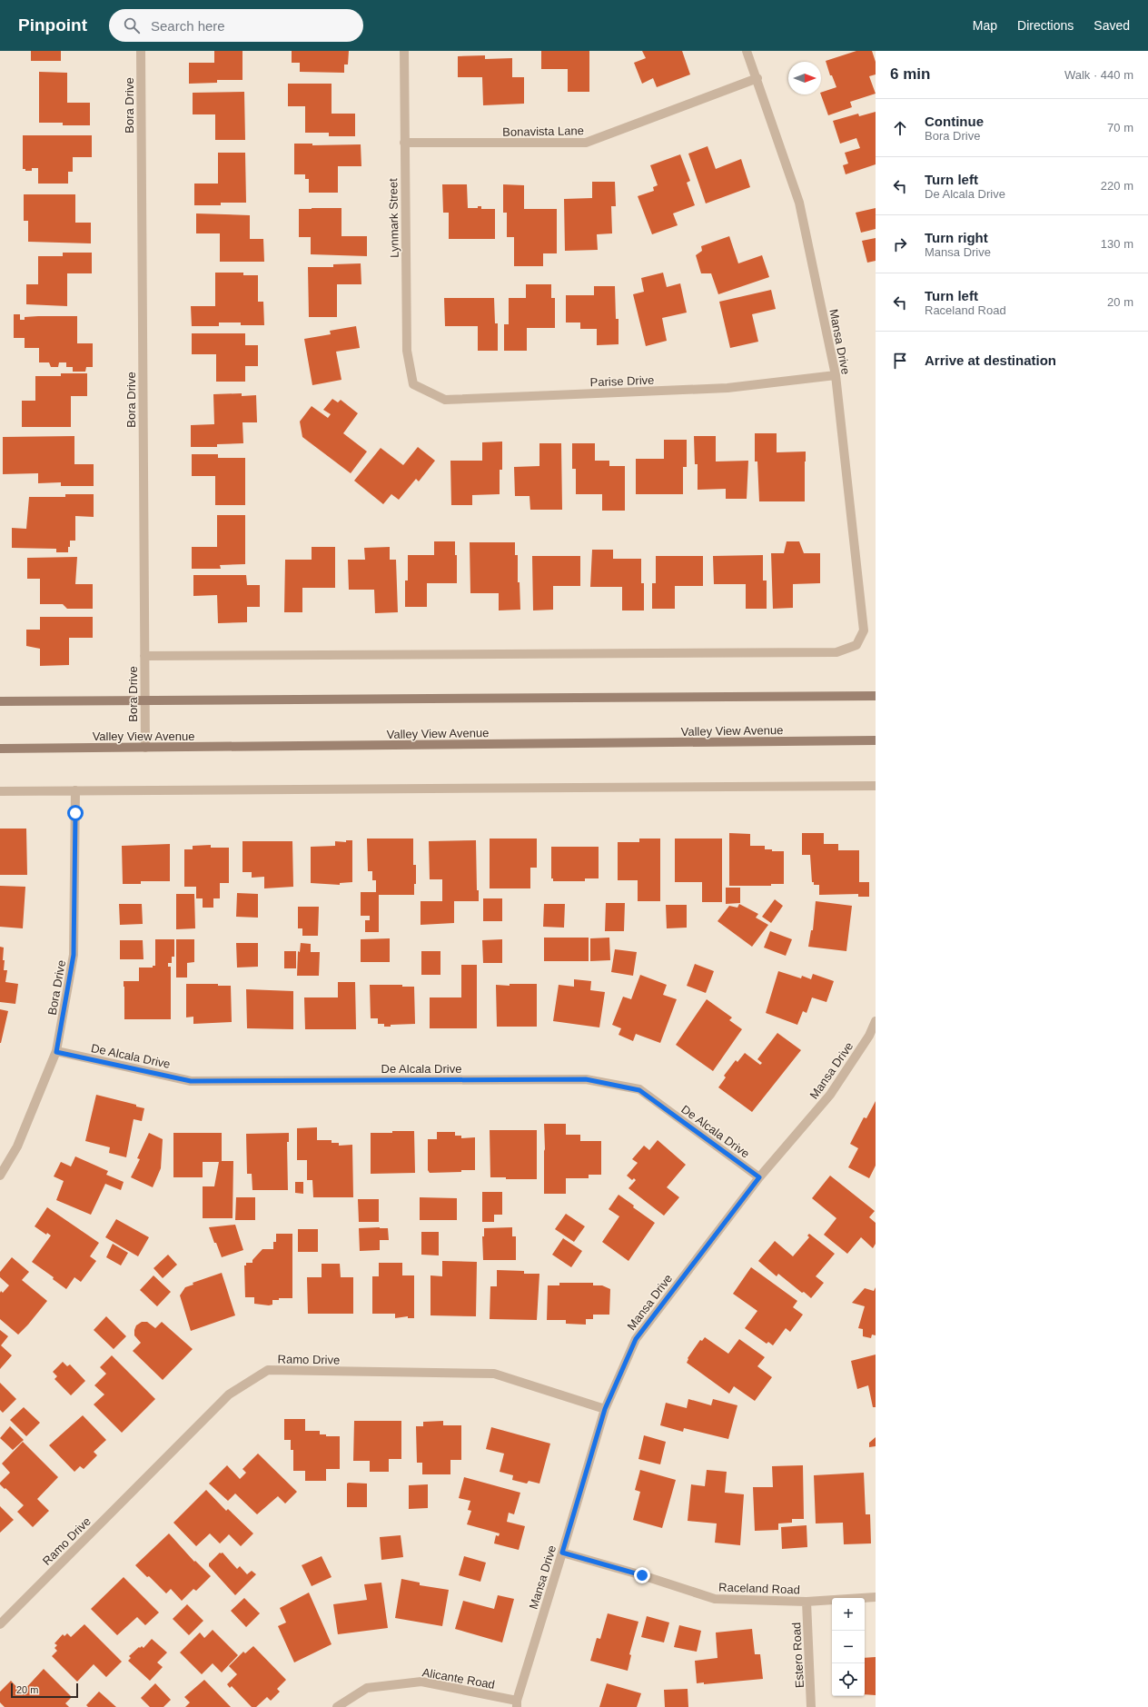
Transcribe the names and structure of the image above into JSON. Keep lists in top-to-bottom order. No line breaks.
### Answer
{"streets":{"main road":["Valley View Avenue"],"street":["Bora Drive","Bonavista Lane","Lynmark Street","Mansa Drive","Parise Drive","De Alcala Drive","Ramo Drive","Raceland Road","Estero Road","Alicante Road"]},"crossings":[["Bora Drive","Mansa Drive"],["Bora Drive","Valley View Avenue"],["Bora Drive","De Alcala Drive"],["Bonavista Lane","Lynmark Street"],["Bonavista Lane","Mansa Drive"],["Lynmark Street","Parise Drive"],["Mansa Drive","Parise Drive"],["Mansa Drive","De Alcala Drive"],["Mansa Drive","Ramo Drive"],["Mansa Drive","Raceland Road"],["Mansa Drive","Alicante Road"],["Raceland Road","Estero Road"]],"scale_bar":"20 m","north":"right","page":{"header":"Pinpoint","search":"Search here","nav":["Map","Directions","Saved"],"heading":["6 min","Walk · 440 m"],"list":[["Continue","Bora Drive","70 m"],["Turn left","De Alcala Drive","220 m"],["Turn right","Mansa Drive","130 m"],["Turn left","Raceland Road","20 m"],"Arrive at destination"],"map_buttons":["+","−"],"scale":"20 m"}}
